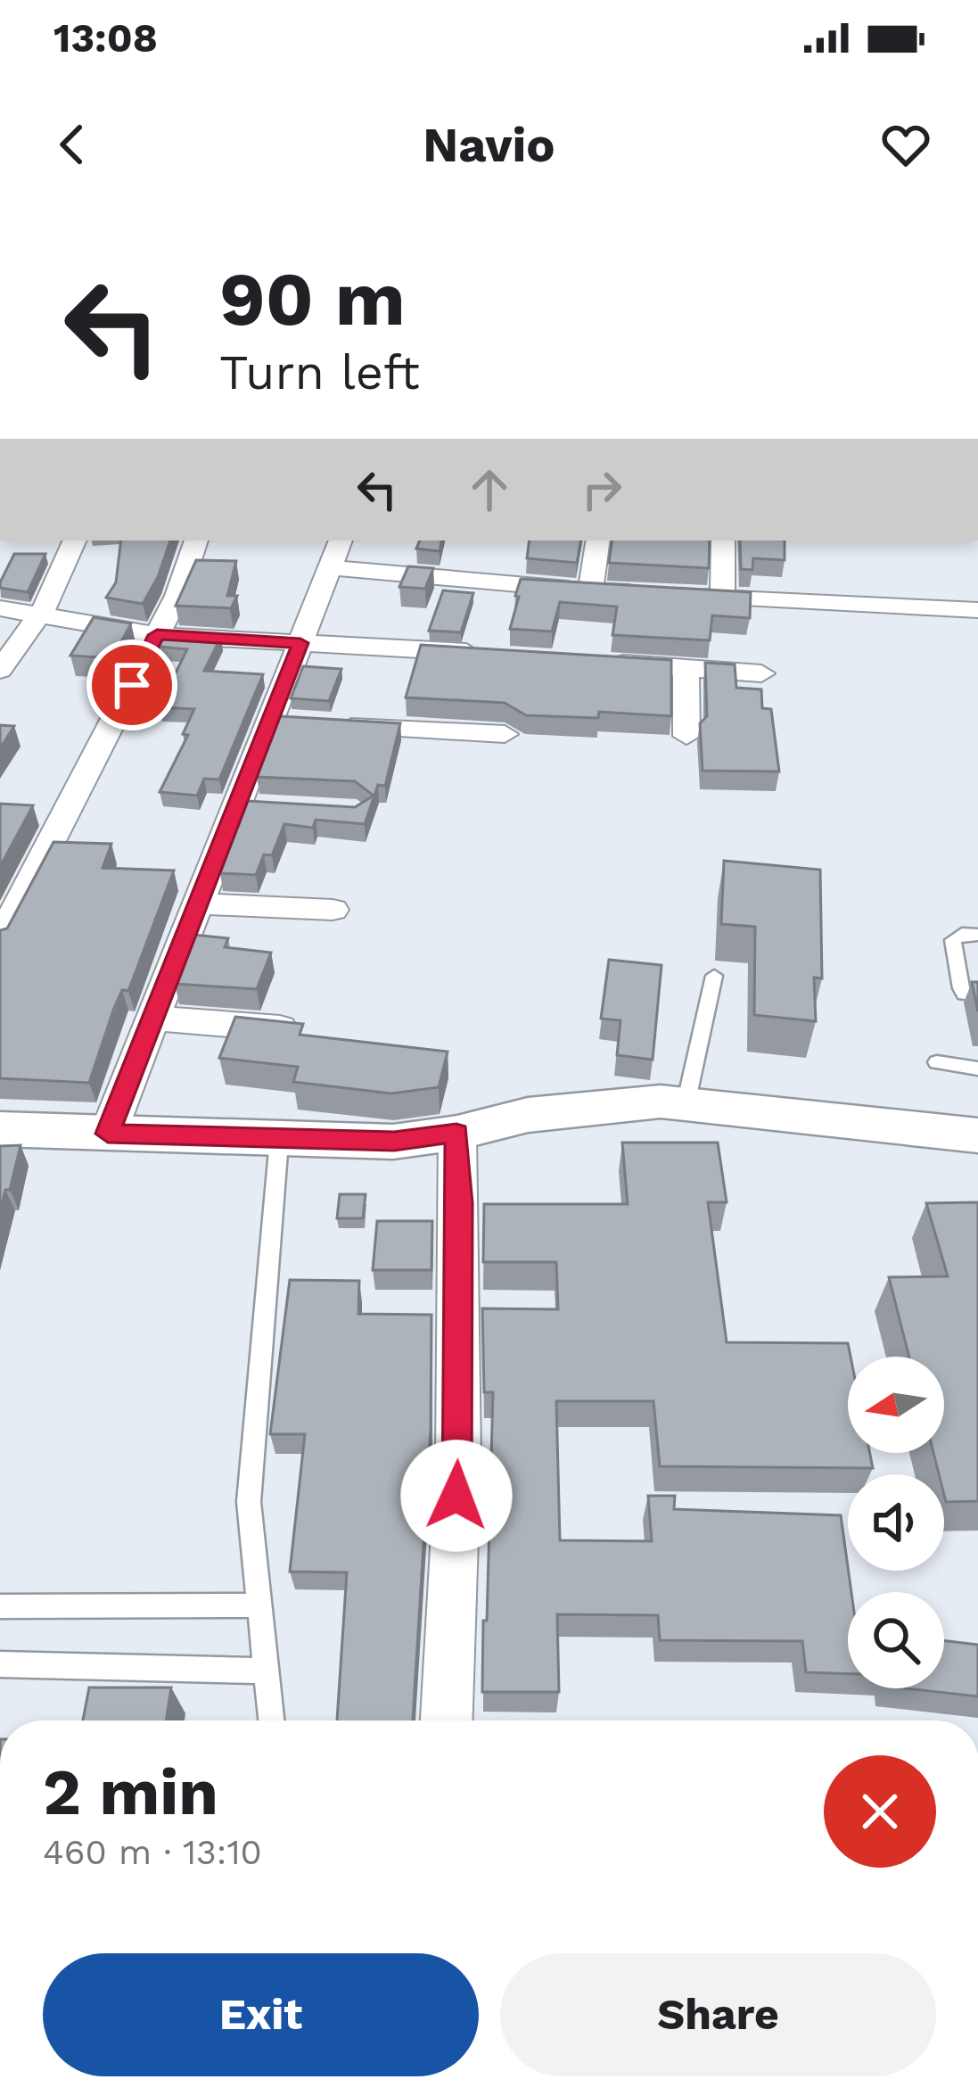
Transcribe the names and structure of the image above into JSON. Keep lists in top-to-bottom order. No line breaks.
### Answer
{"north":"left","page":{"status":"13:08","header":"Navio","turn":["90 m","Turn left"],"heading":["2 min","460 m · 13:10"],"buttons":["Exit","Share"]}}
